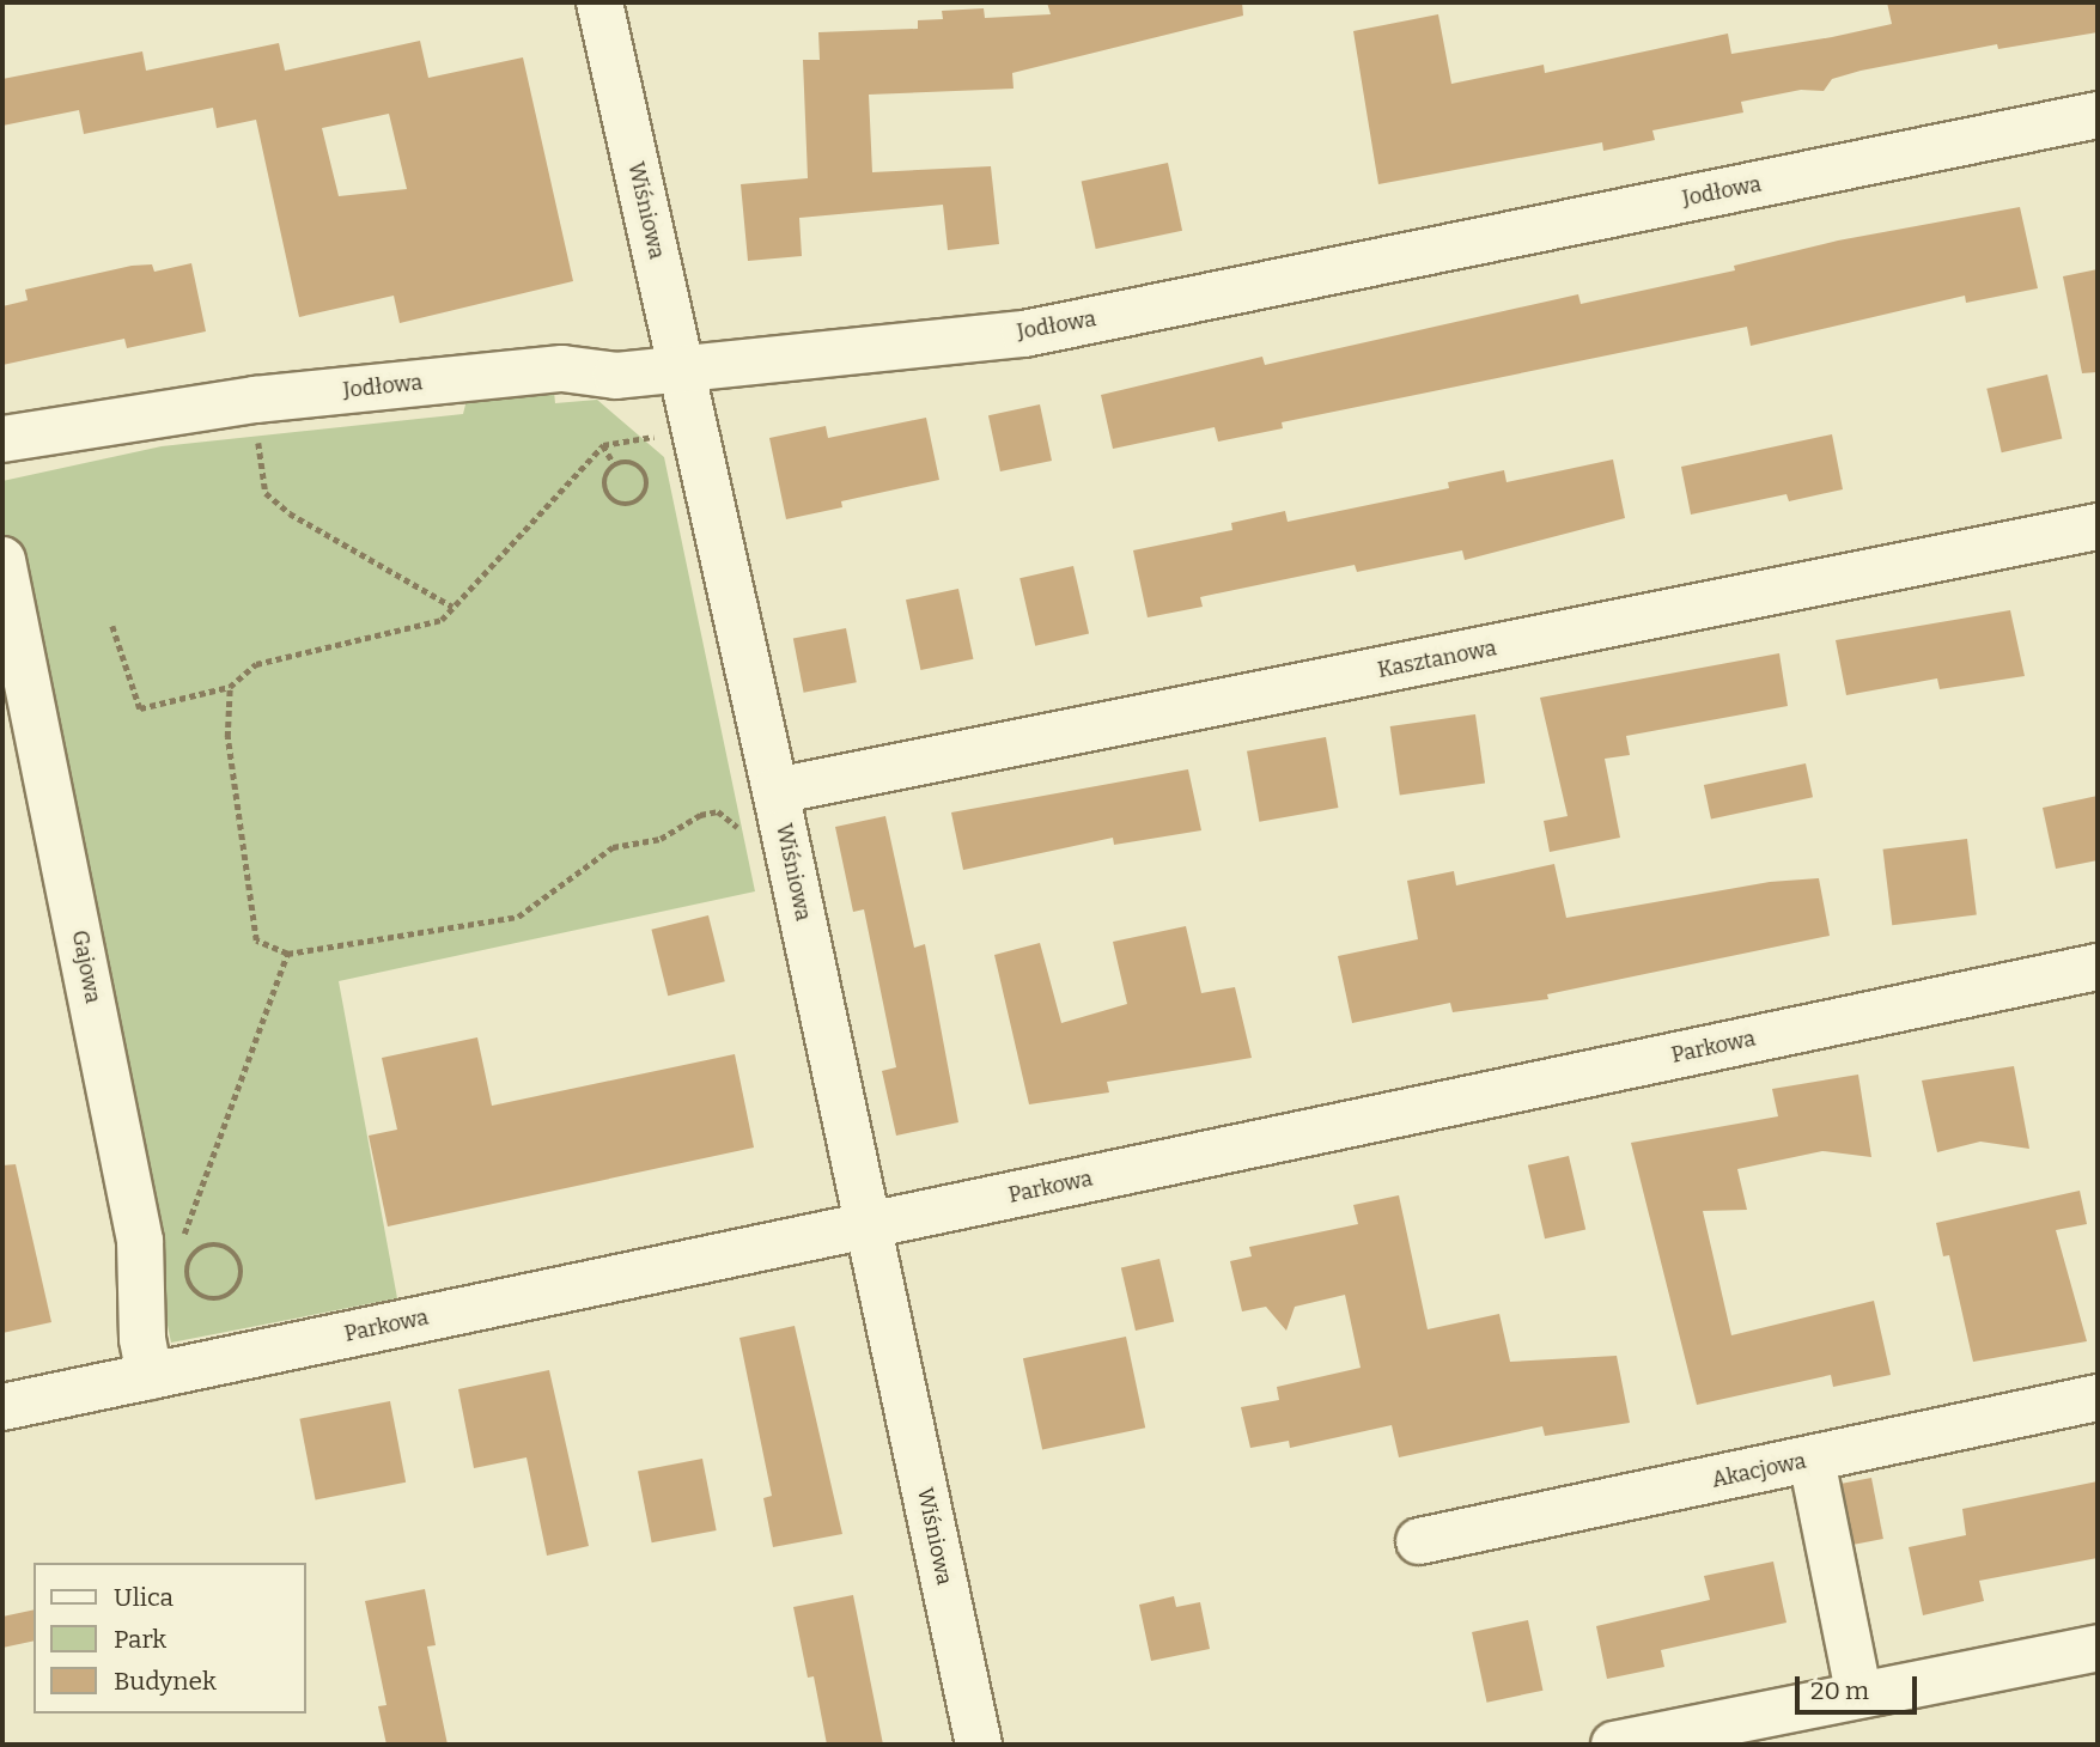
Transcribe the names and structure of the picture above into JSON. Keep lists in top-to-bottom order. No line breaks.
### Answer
{"streets":{"street":["Jodłowa","Wiśniowa","Kasztanowa","Gajowa","Parkowa","Akacjowa"]},"crossings":[["Jodłowa","Wiśniowa"],["Wiśniowa","Kasztanowa"],["Wiśniowa","Parkowa"],["Gajowa","Parkowa"]],"legend":["Ulica","Park","Budynek"],"scale_bar":"20 m"}
